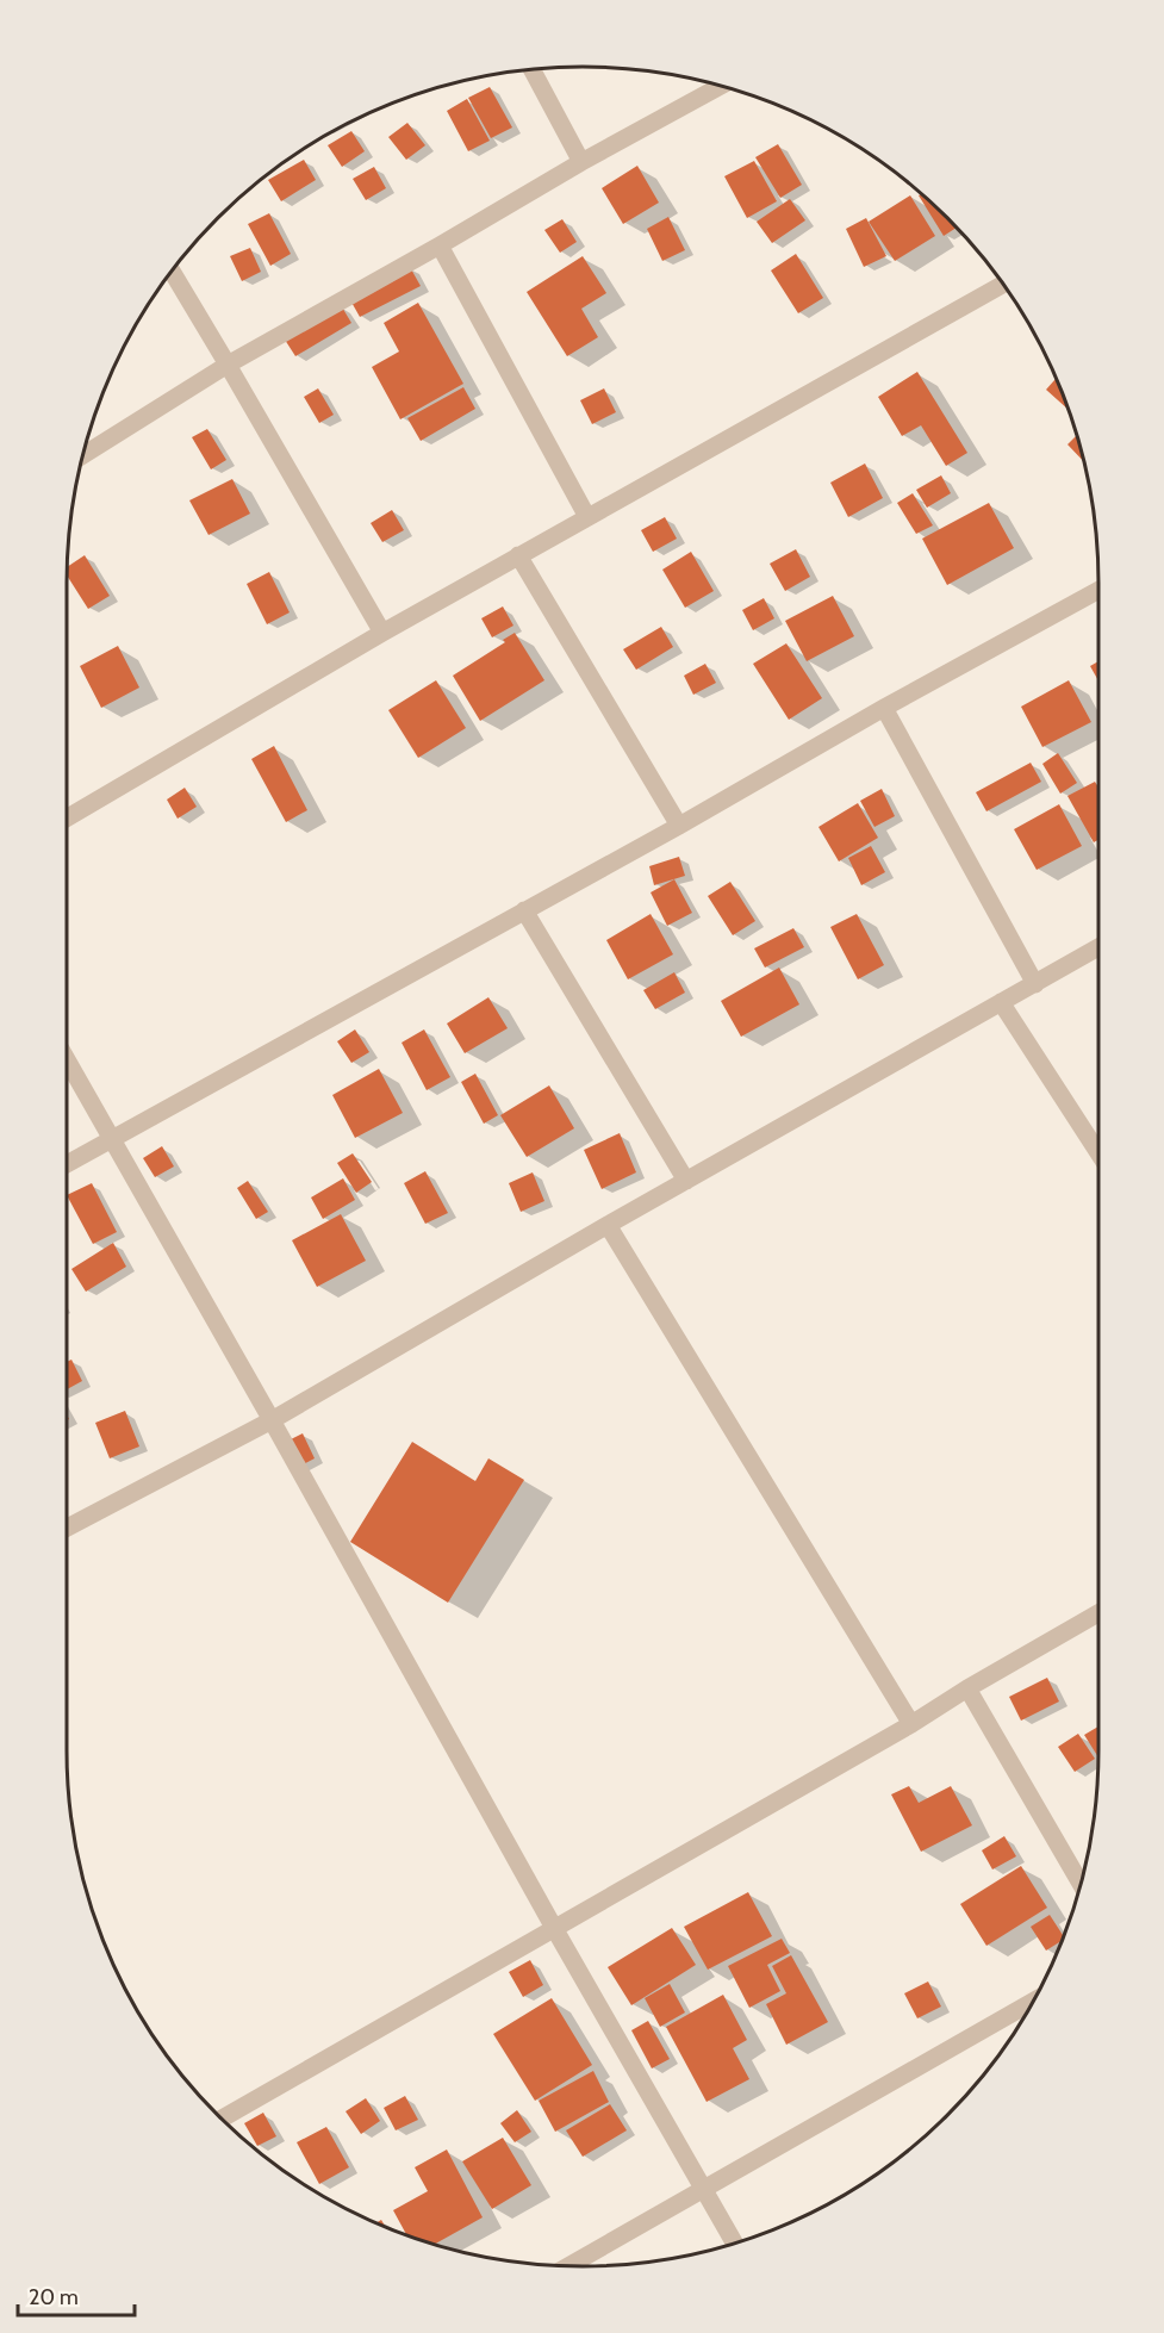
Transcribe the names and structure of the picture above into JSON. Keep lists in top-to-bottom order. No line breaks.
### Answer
{"scale_bar":"20 m"}
